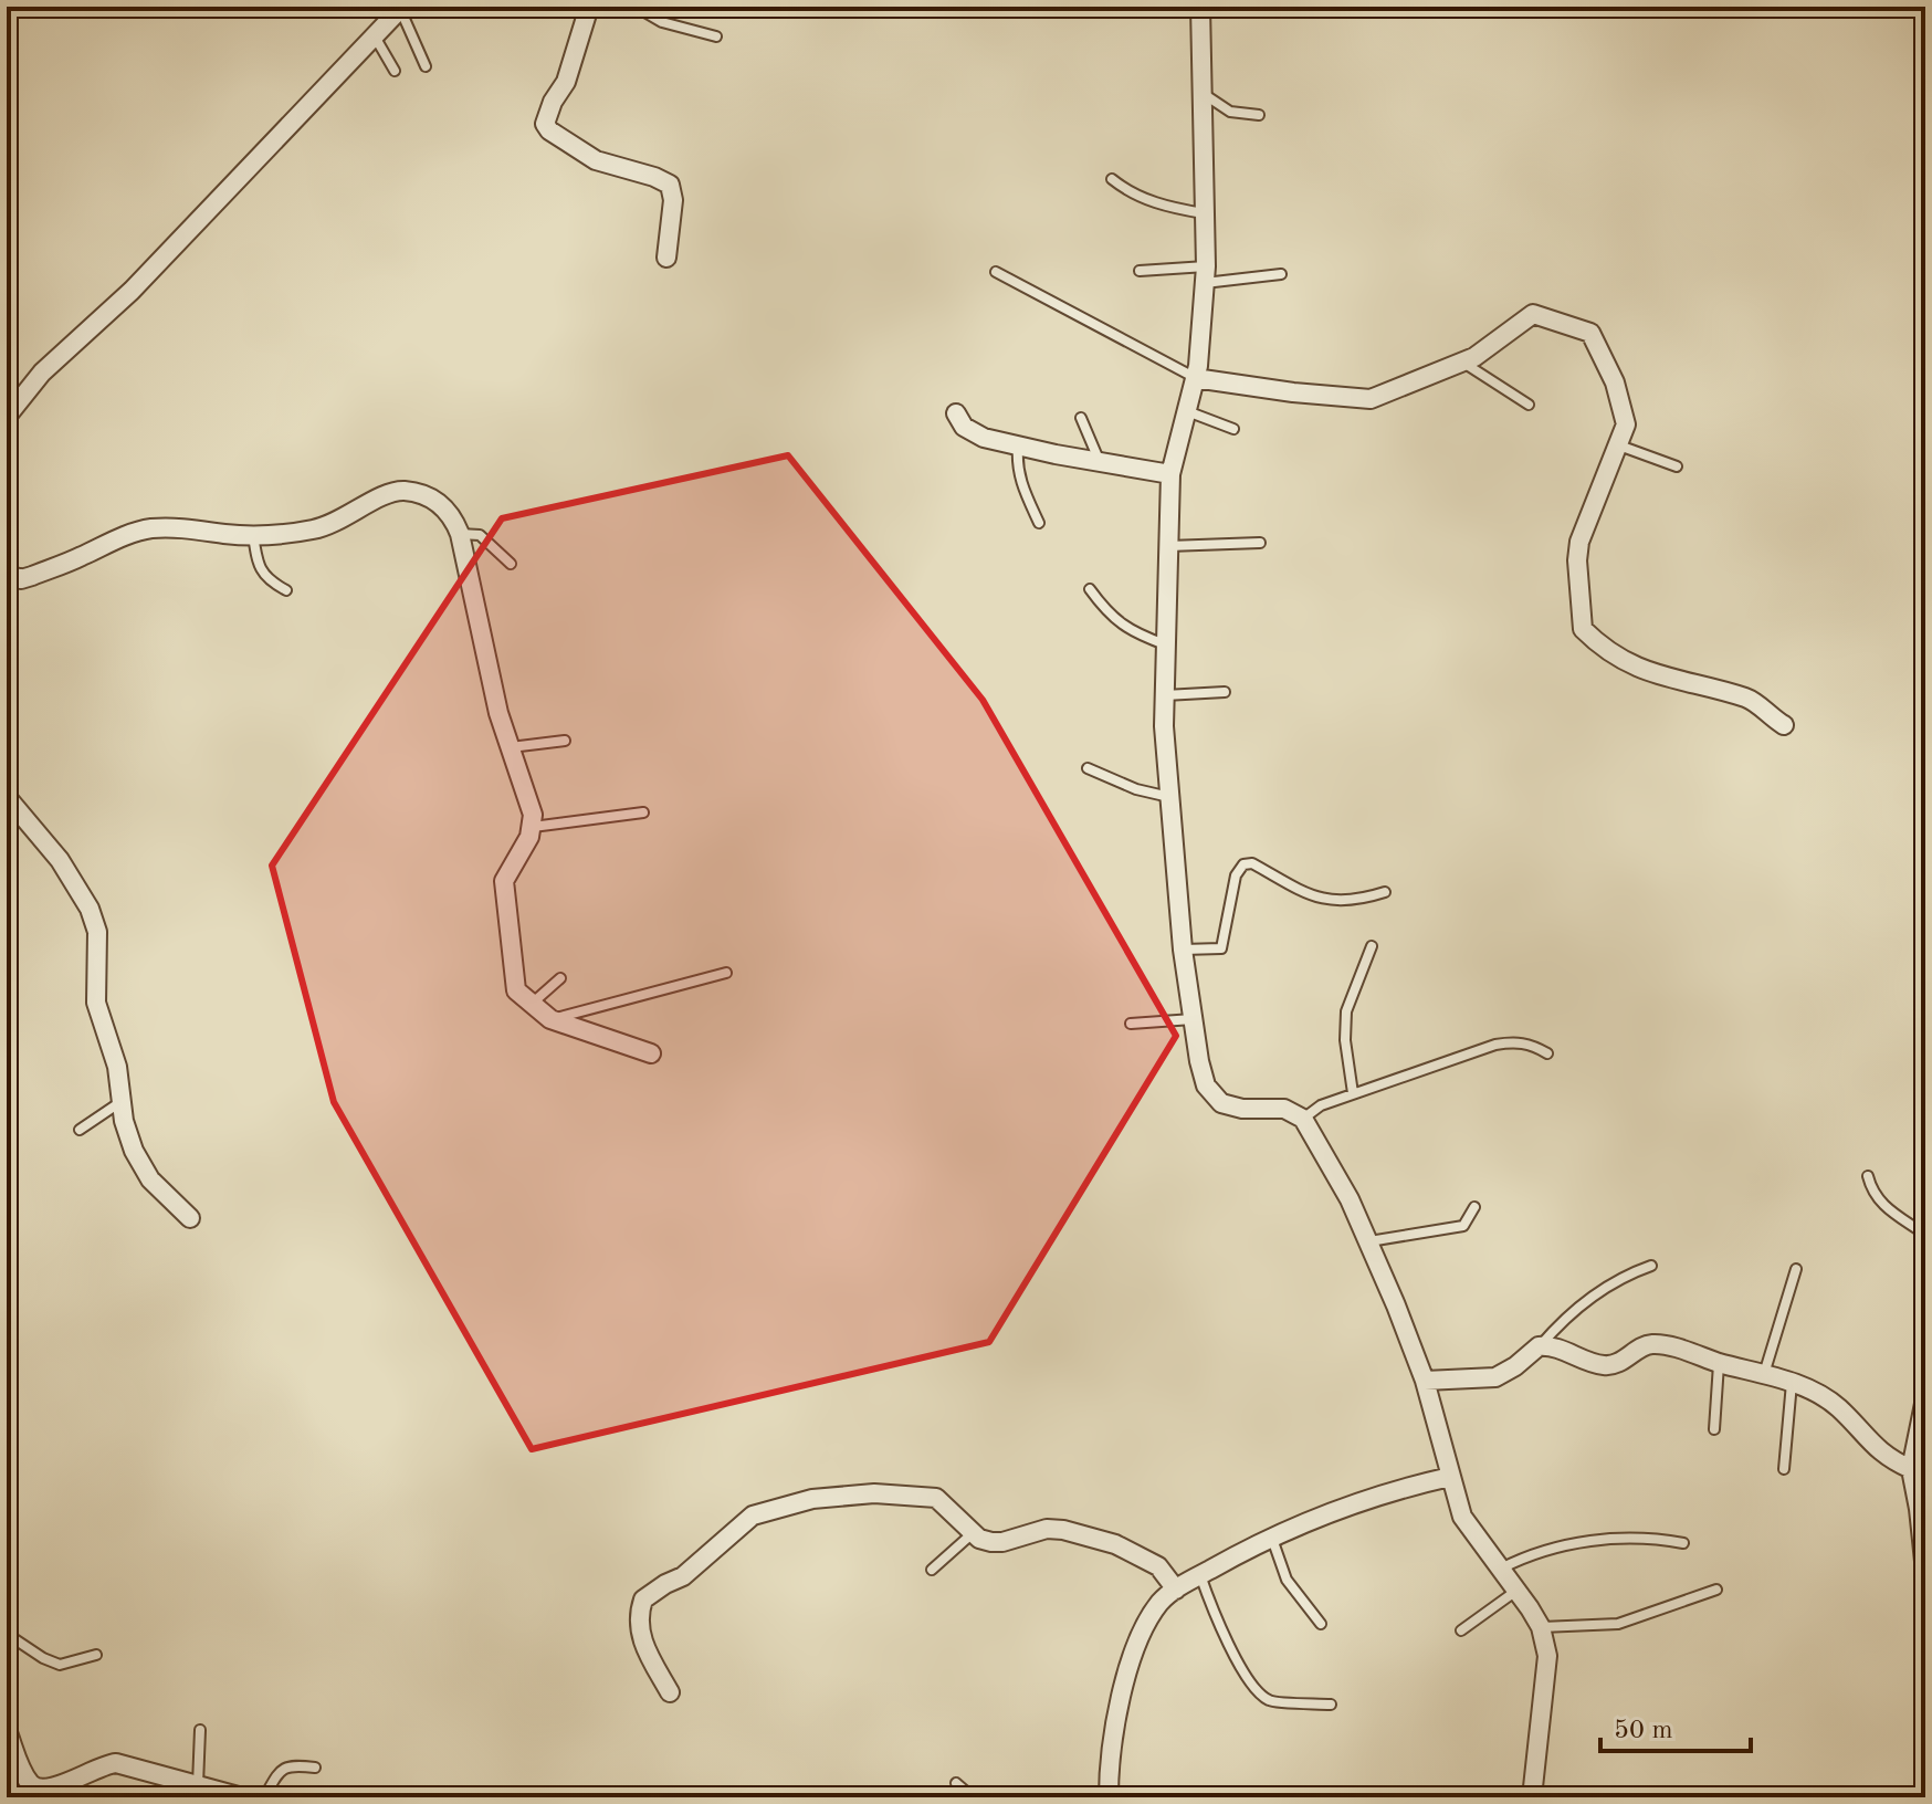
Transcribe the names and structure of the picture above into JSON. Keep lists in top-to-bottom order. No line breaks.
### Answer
{"scale_bar":"50 m"}
